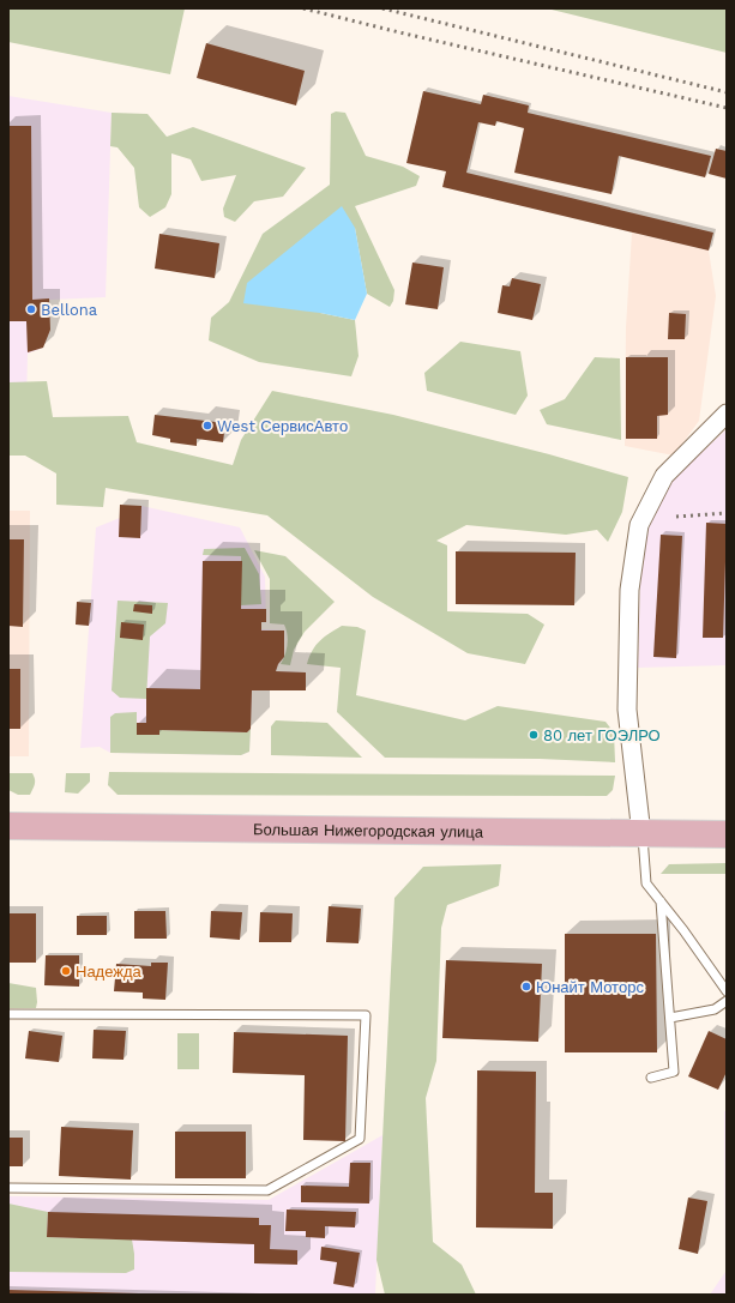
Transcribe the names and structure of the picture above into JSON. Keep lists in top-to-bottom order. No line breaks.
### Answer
{"streets":{"main road":["Большая Нижегородская улица"]},"places":["Bellona","West СервисАвто","80 лет ГОЭЛРО","Надежда","Юнайт Моторс"]}
